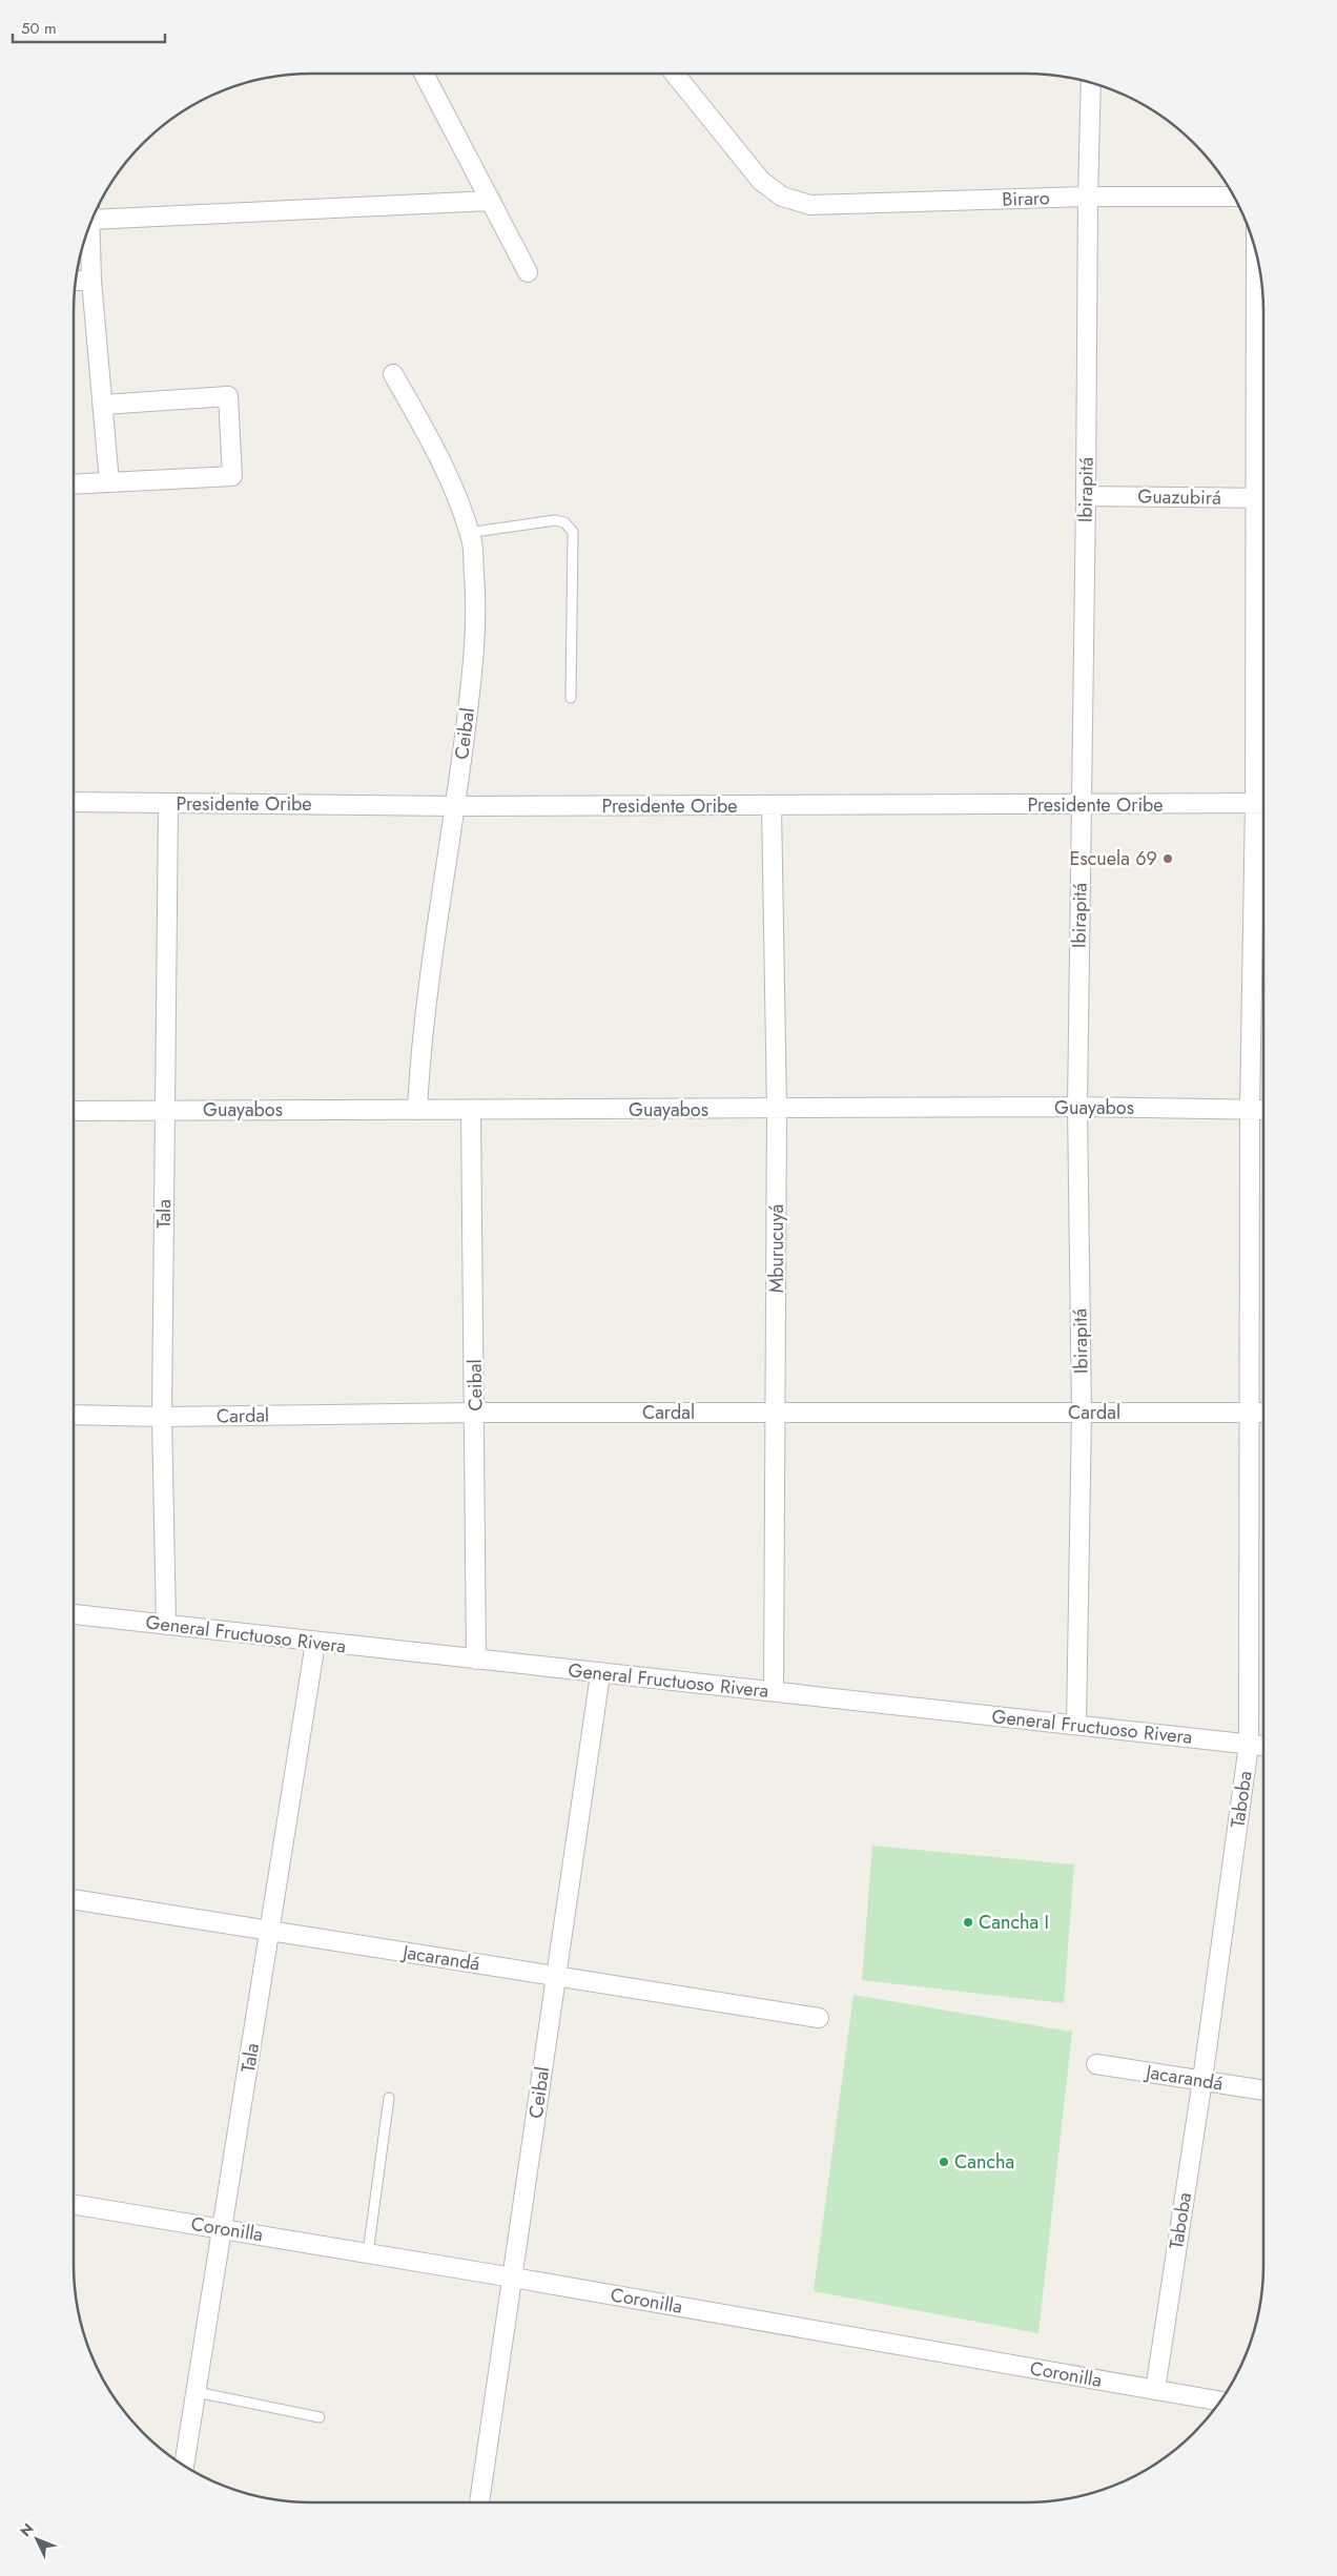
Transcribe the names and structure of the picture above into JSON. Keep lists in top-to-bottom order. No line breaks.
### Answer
{"streets":{"street":["Biraro","Ibirapitá","Guazubirá","Ceibal","Presidente Oribe","Guayabos","Tala","Mburucuyá","Cardal","General Fructuoso Rivera","Taboba","Jacarandá","Coronilla"]},"crossings":[["Biraro","Ibirapitá"],["Ibirapitá","Guazubirá"],["Ibirapitá","Presidente Oribe"],["Ibirapitá","Guayabos"],["Ibirapitá","Cardal"],["Ibirapitá","General Fructuoso Rivera"],["Ceibal","Presidente Oribe"],["Ceibal","Guayabos"],["Ceibal","Cardal"],["Ceibal","General Fructuoso Rivera"],["Ceibal","Jacarandá"],["Ceibal","Coronilla"],["Presidente Oribe","Tala"],["Presidente Oribe","Mburucuyá"],["Presidente Oribe","Taboba"],["Guayabos","Tala"],["Guayabos","Mburucuyá"],["Guayabos","Taboba"],["Tala","Cardal"],["Tala","General Fructuoso Rivera"],["Tala","Jacarandá"],["Tala","Coronilla"],["Mburucuyá","Cardal"],["Mburucuyá","General Fructuoso Rivera"],["Cardal","Taboba"],["General Fructuoso Rivera","Taboba"],["Taboba","Jacarandá"],["Taboba","Coronilla"]],"places":["Escuela 69","Cancha I","Cancha"],"scale_bar":"50 m","north":"top left"}
